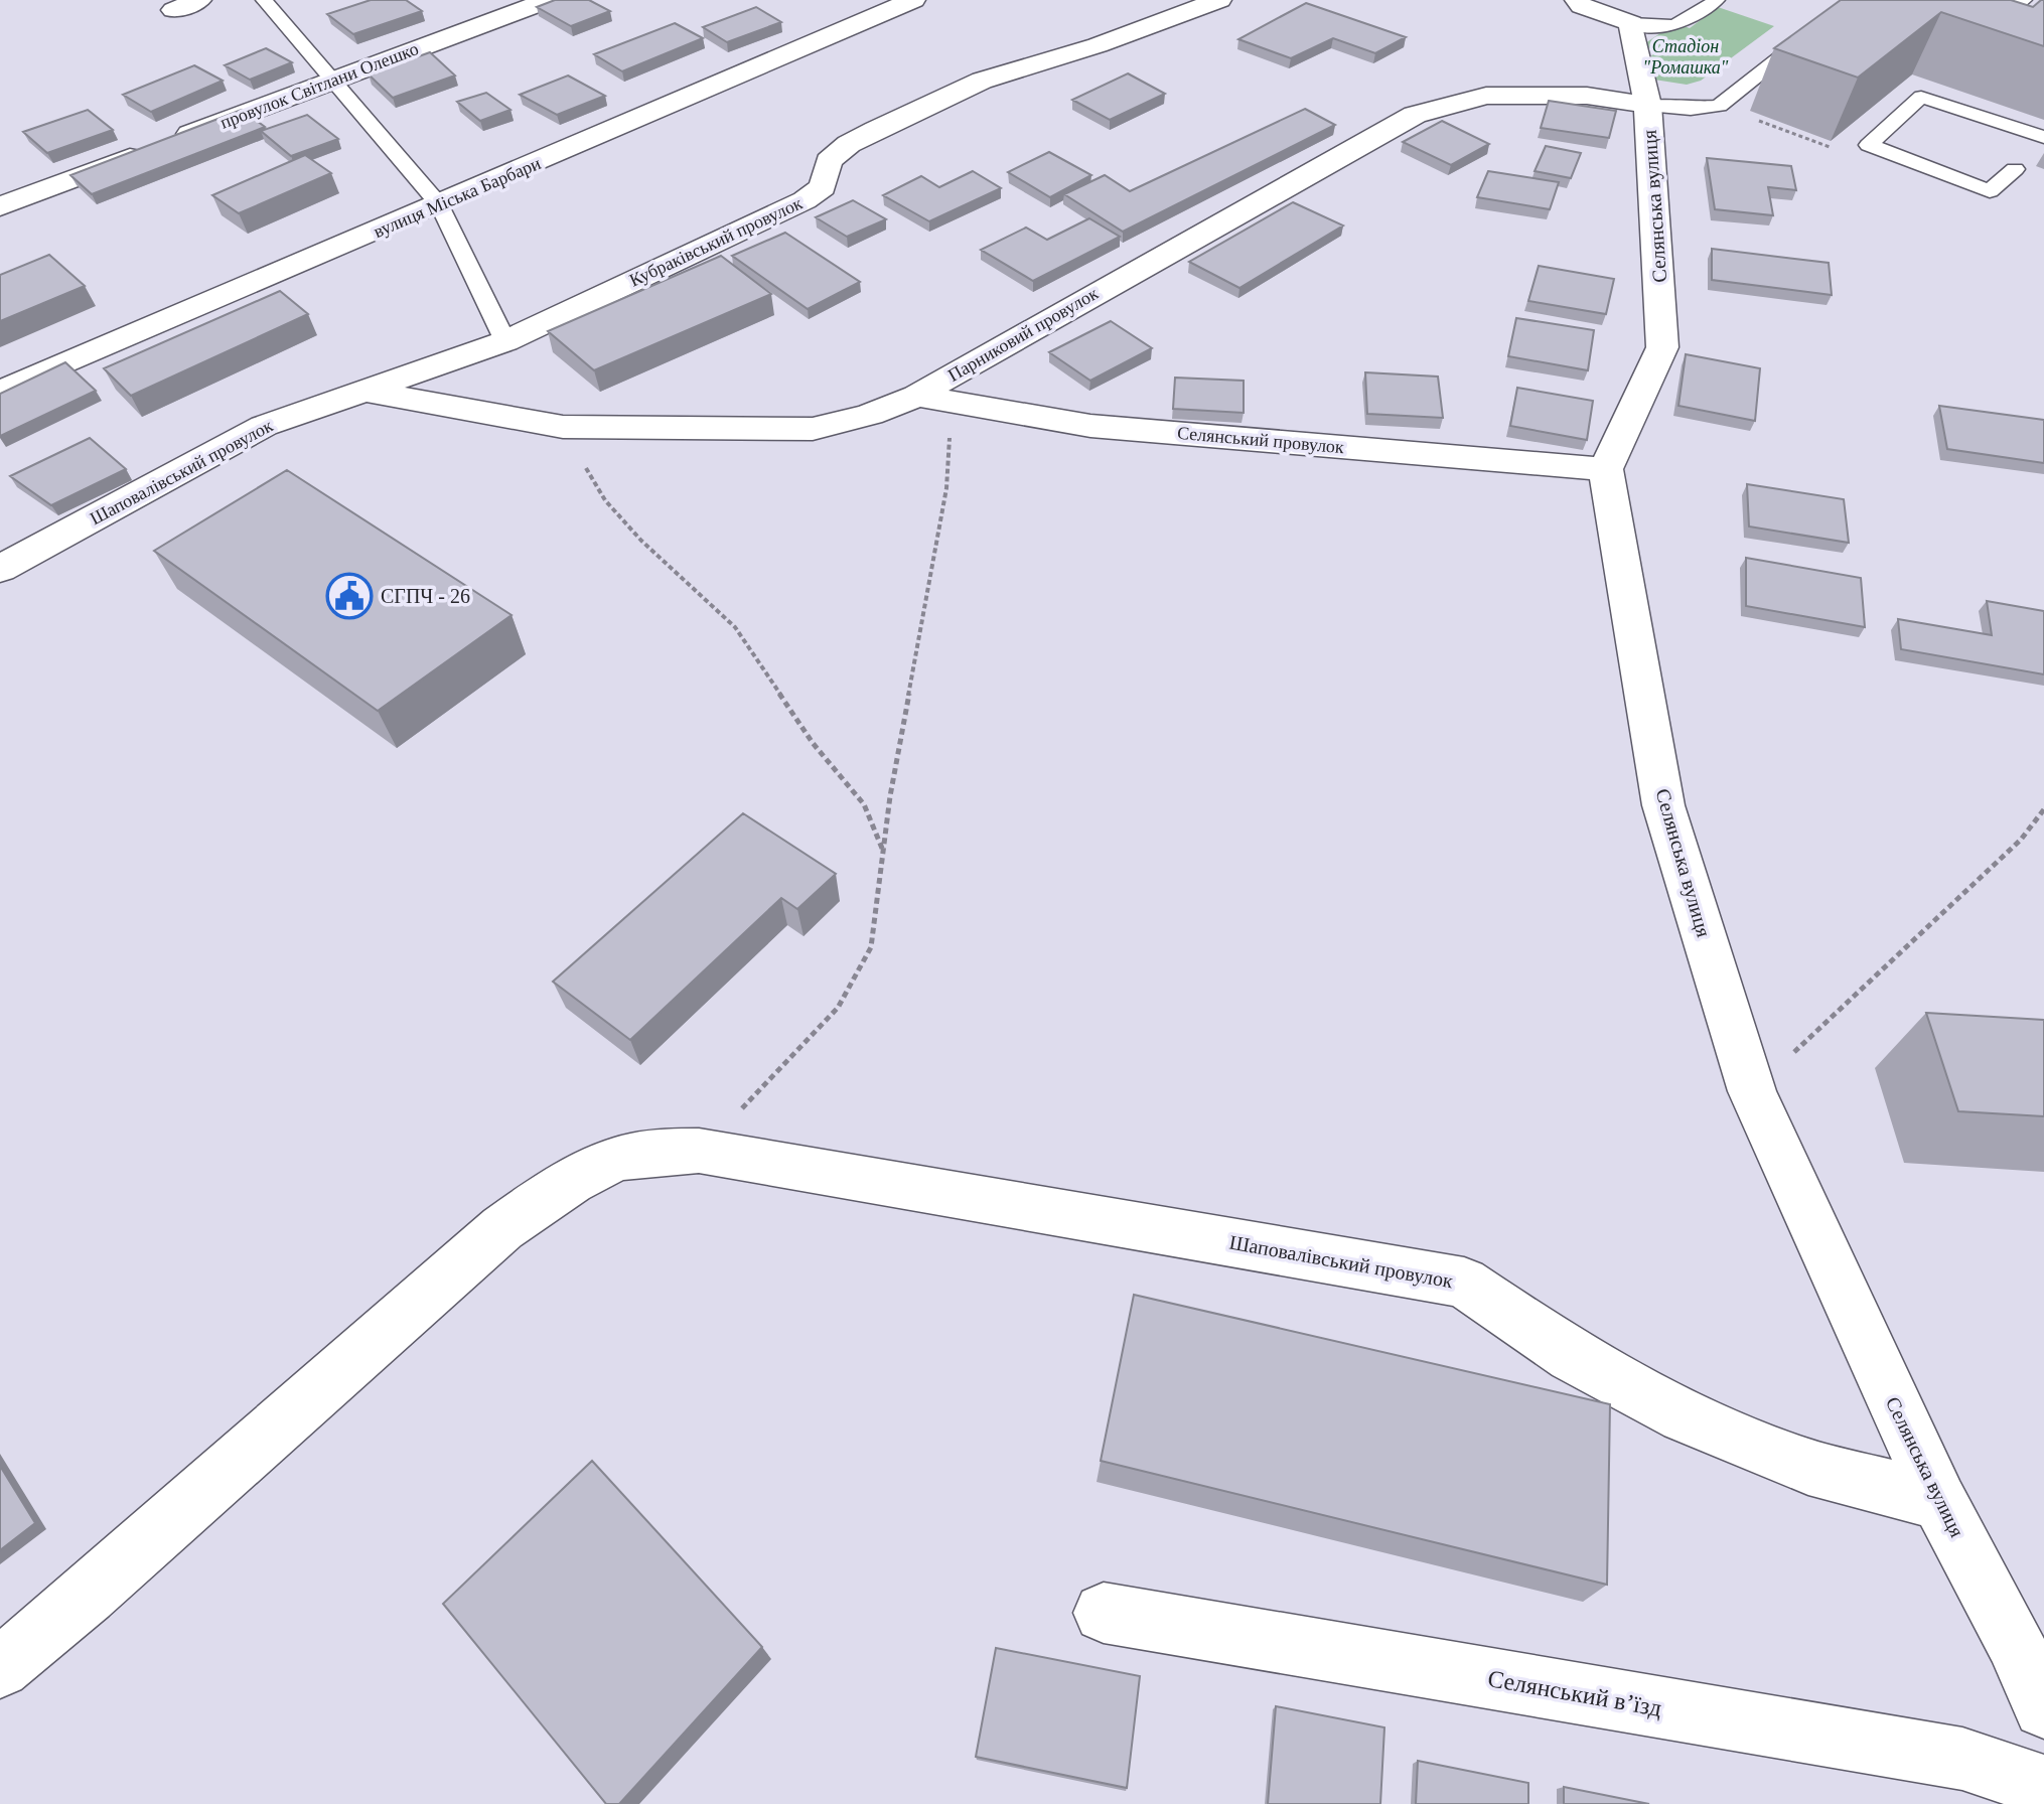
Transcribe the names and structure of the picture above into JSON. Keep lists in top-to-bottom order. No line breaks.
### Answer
{"streets":{"street":["провулок Світлани Олешко","вулиця Міська Барбари","Селянська вулиця","Кубраківський провулок","Парниковий провулок","Селянський провулок","Шаповалівський провулок","Селянський вʼїзд"]},"crossings":[["Селянська вулиця","Парниковий провулок"],["Селянська вулиця","Селянський провулок"],["Селянська вулиця","Шаповалівський провулок"],["Кубраківський провулок","Шаповалівський провулок"],["Парниковий провулок","Селянський провулок"],["Парниковий провулок","Шаповалівський провулок"]],"parks":["Стадіон \"Ромашка\""],"places":{"public building":["СГПЧ - 26"]}}
